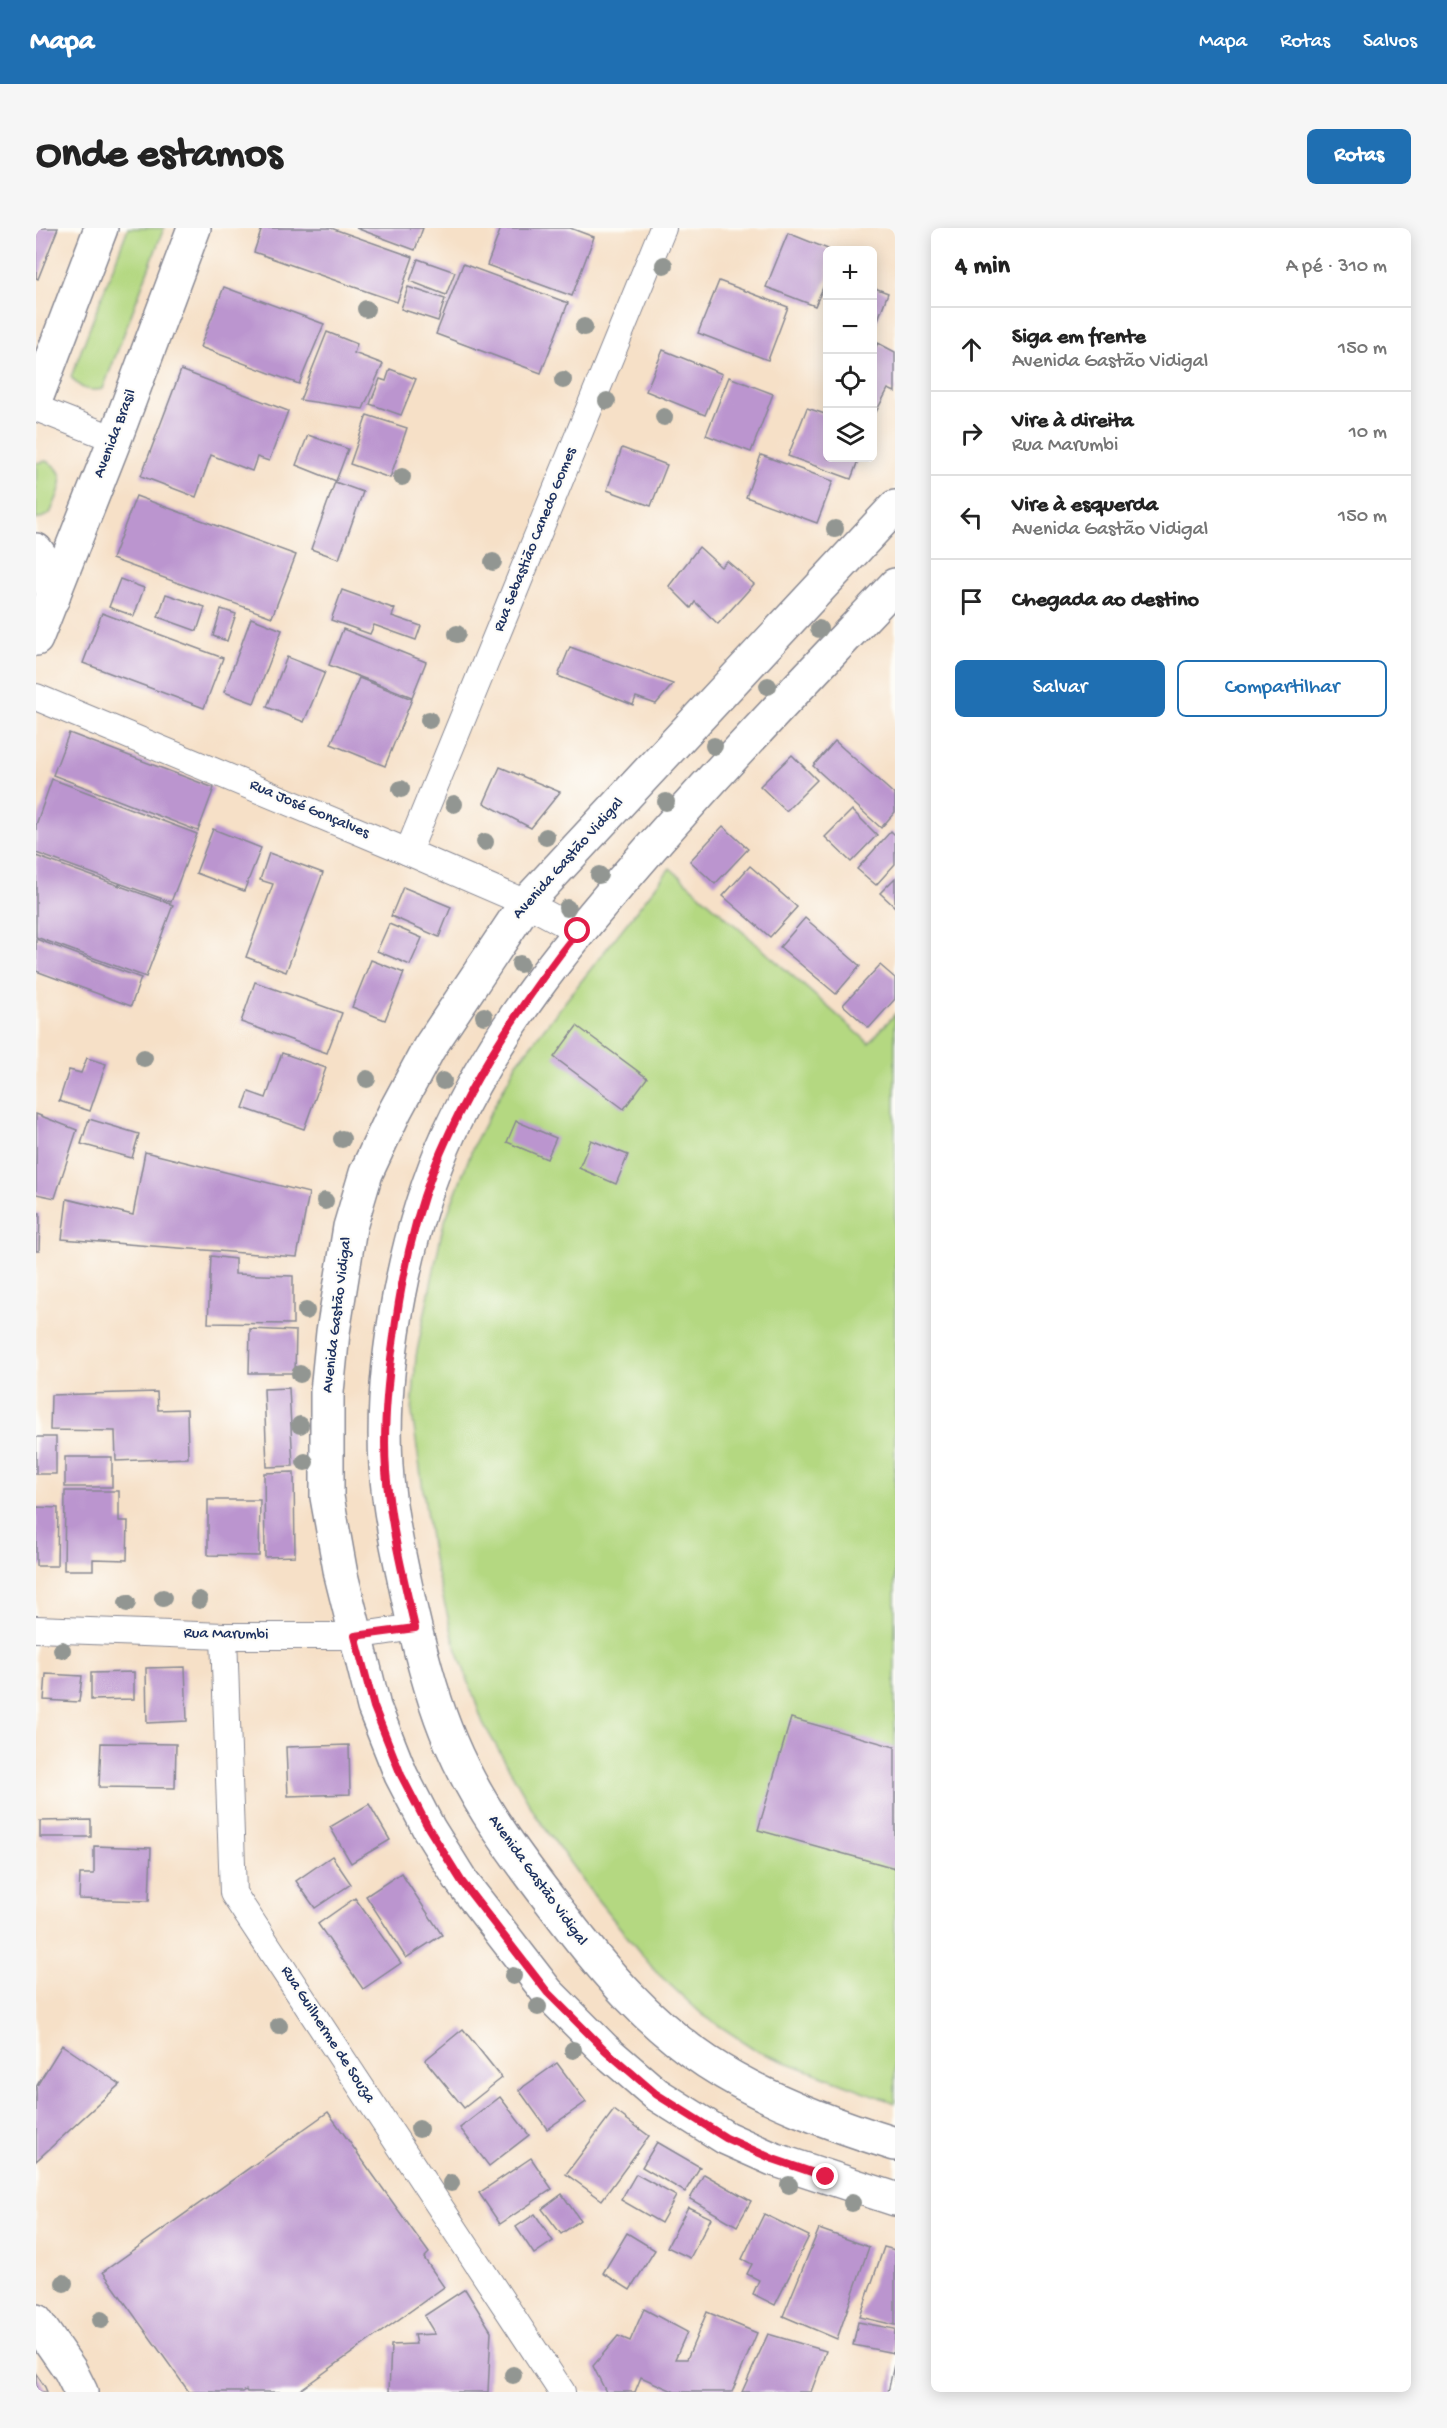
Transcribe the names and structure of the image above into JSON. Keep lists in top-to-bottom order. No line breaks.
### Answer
{"streets":{"street":["Avenida Brasil","Rua Sebastião Canedo Gomes","Rua José Gonçalves","Avenida Gastão Vidigal","Rua Marumbi","Rua Guilherme de Souza"]},"crossings":[["Rua Sebastião Canedo Gomes","Rua José Gonçalves"],["Rua José Gonçalves","Avenida Gastão Vidigal"],["Avenida Gastão Vidigal","Rua Marumbi"],["Rua Marumbi","Rua Guilherme de Souza"]],"page":{"header":"Mapa","nav":["Mapa","Rotas","Salvos"],"buttons":["Rotas",["Salvar","Compartilhar"]],"title":"Onde estamos","heading":["4 min","A pé · 310 m"],"map_buttons":["+","−"],"list":[["Siga em frente","Avenida Gastão Vidigal","150 m"],["Vire à direita","Rua Marumbi","10 m"],["Vire à esquerda","Avenida Gastão Vidigal","150 m"],"Chegada ao destino"]}}
